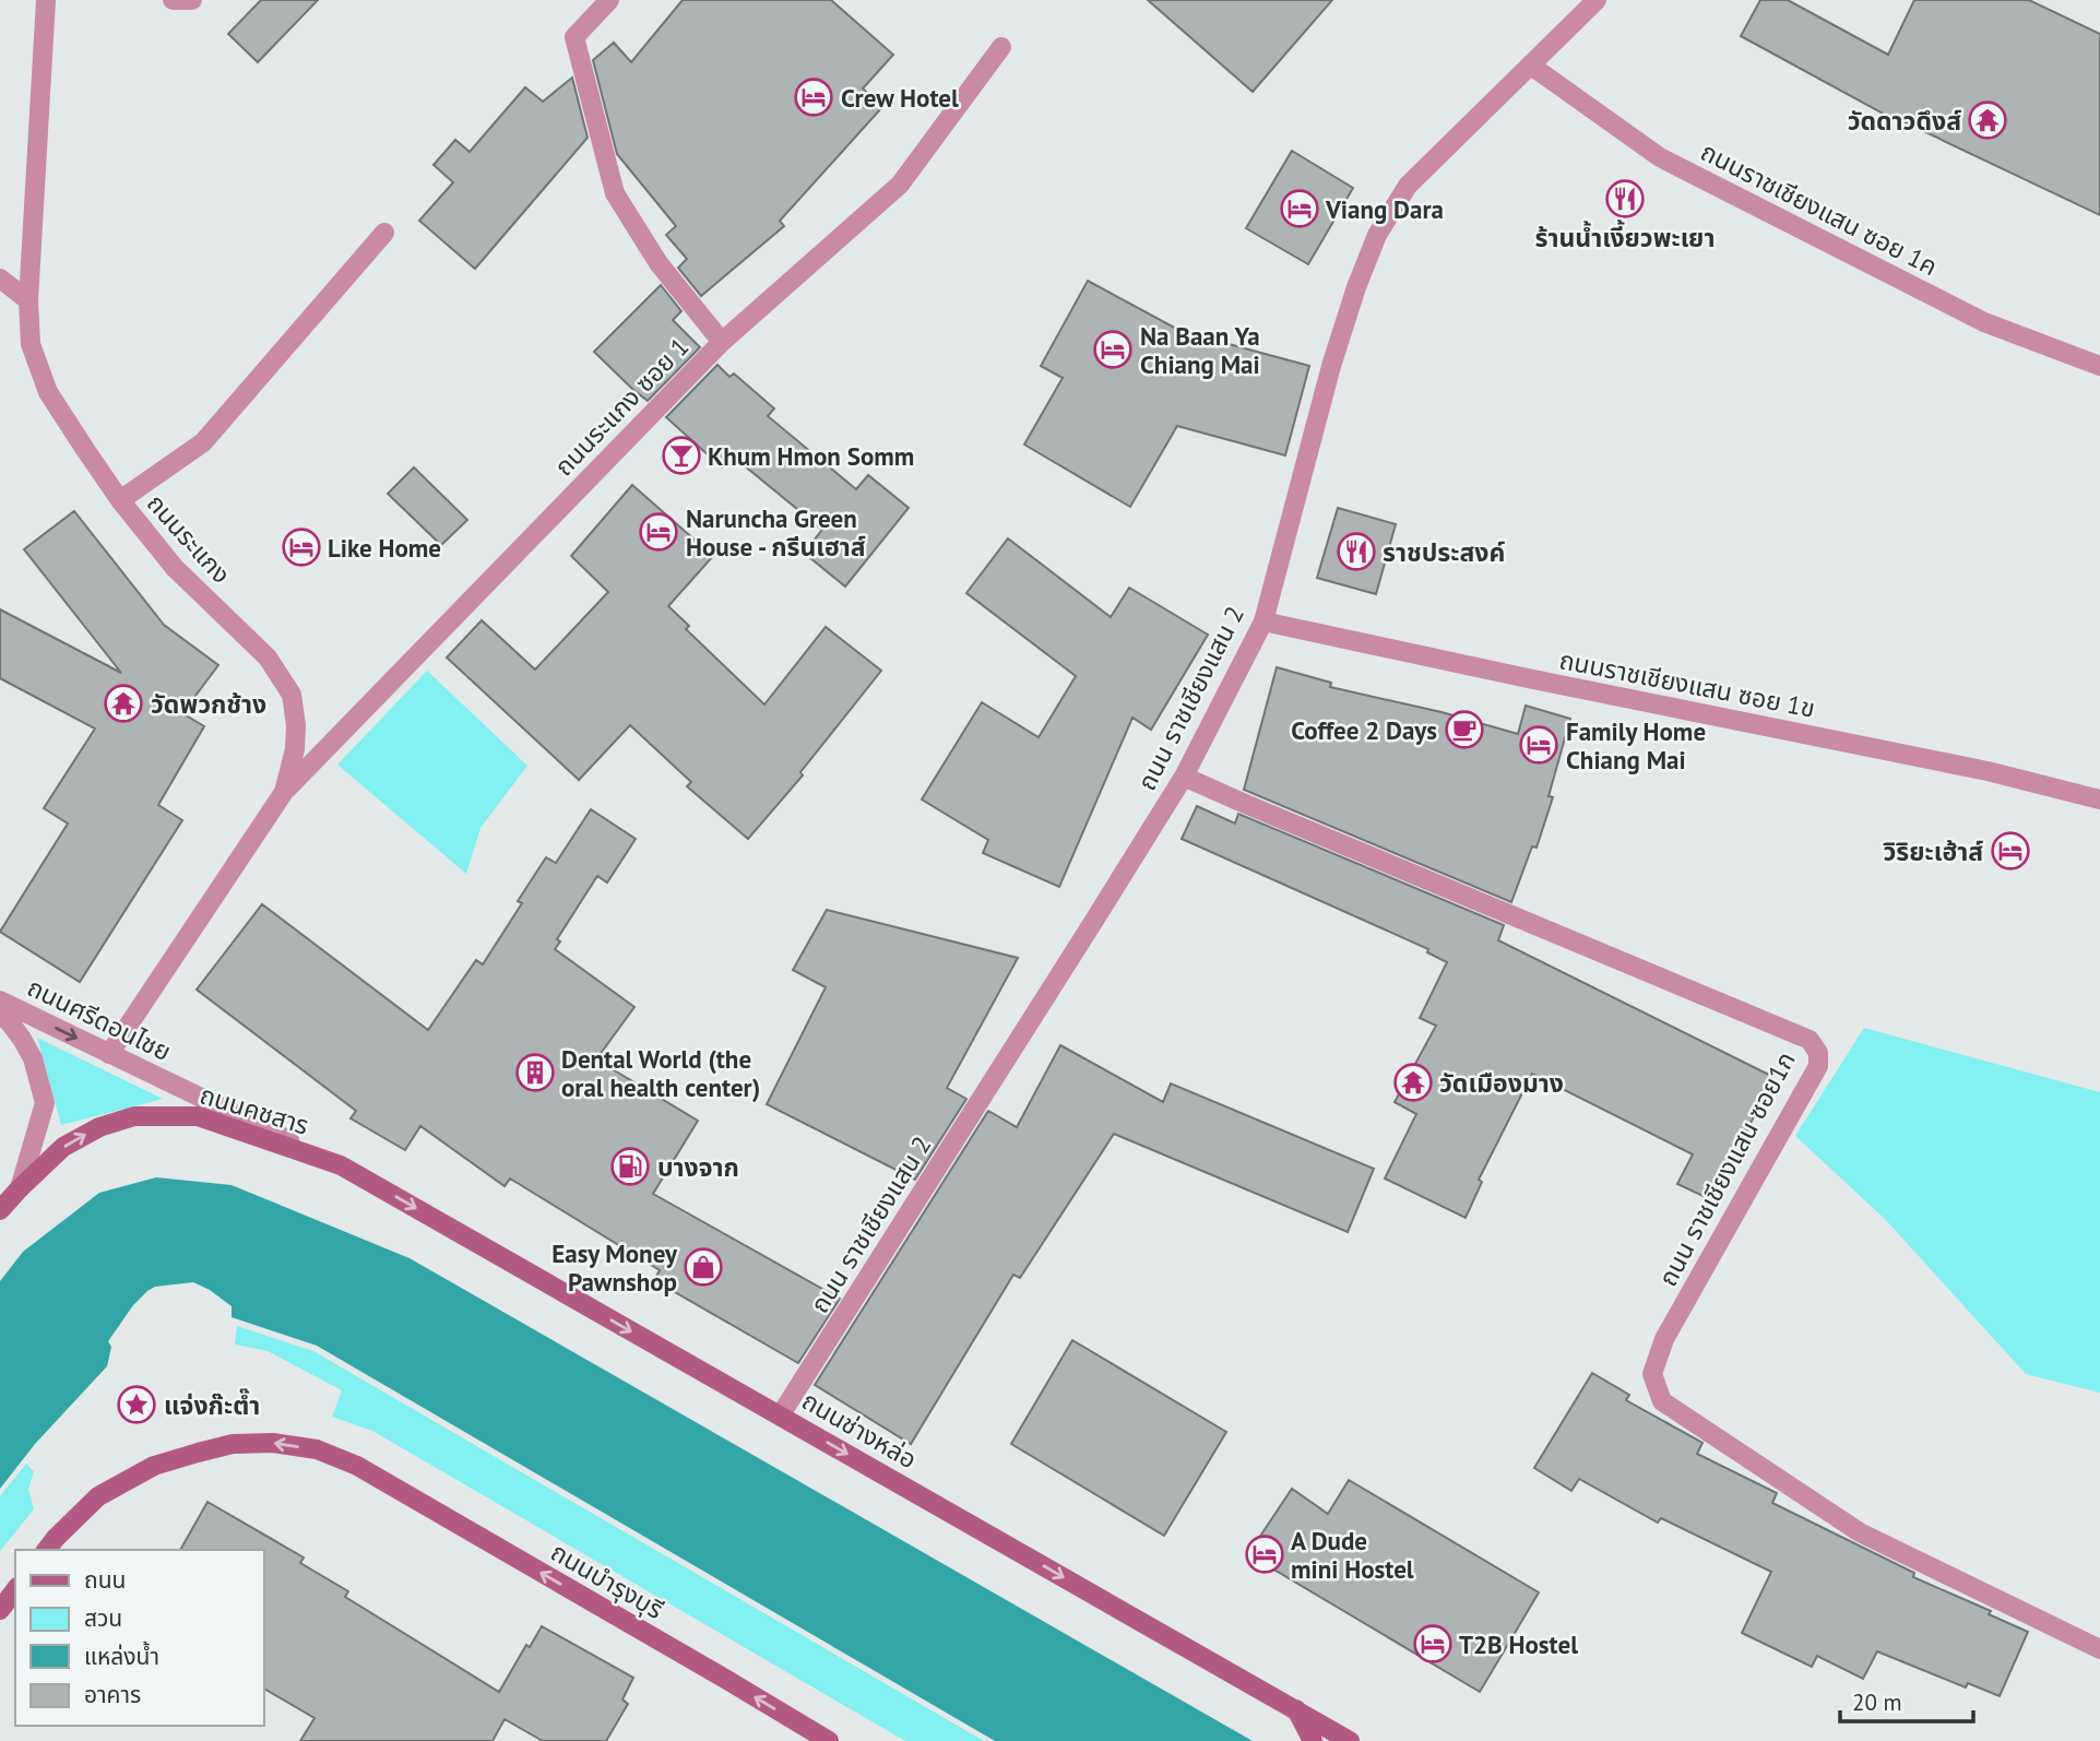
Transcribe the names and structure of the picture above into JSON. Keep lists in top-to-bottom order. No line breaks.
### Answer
{"streets":{"main road":["ถนนคชสาร","ถนนช่างหล่อ","ถนนบำรุงบุรี"],"street":["ถนนราชเชียงแสน ซอย 1ค","ถนนระแกง ซอย 1","ถนนระแกง","ถนนราชเชียงแสน ซอย 1ข","ถนน ราชเชียงแสน 2","ถนนศรีดอนไชย","ถนน ราชเชียงแสน ซอย1ก"]},"crossings":[["ถนนราชเชียงแสน ซอย 1ค","ถนน ราชเชียงแสน 2"],["ถนนระแกง ซอย 1","ถนนระแกง"],["ถนนระแกง","ถนนศรีดอนไชย"],["ถนนราชเชียงแสน ซอย 1ข","ถนน ราชเชียงแสน 2"],["ถนน ราชเชียงแสน 2","ถนน ราชเชียงแสน ซอย1ก"],["ถนน ราชเชียงแสน 2","ถนนช่างหล่อ"],["ถนนศรีดอนไชย","ถนนคชสาร"],["ถนนศรีดอนไชย","ถนนช่างหล่อ"],["ถนนคชสาร","ถนนช่างหล่อ"]],"one_way":["ถนนคชสาร","ถนนช่างหล่อ","ถนนบำรุงบุรี"],"places":{"hotel":["Crew Hotel","Viang Dara","Na Baan Ya Chiang Mai","Naruncha Green House - กรีนเฮาส์","Like Home","Family Home Chiang Mai","วิริยะเฮ้าส์","A Dude mini Hostel","T2B Hostel"],"temple":["วัดดาวดึงส์","วัดพวกช้าง","วัดเมืองมาง"],"restaurant":["ร้านน้ำเงี้ยวพะเยา","ราชประสงค์"],"bar":["Khum Hmon Somm"],"cafe":["Coffee 2 Days"],"building":["Dental World (the oral health center)"],"fuel station":["บางจาก"],"shop":["Easy Money Pawnshop"],"place":["แจ่งก๊ะต๊ำ"]},"legend":["ถนน","สวน","แหล่งน้ำ","อาคาร"],"scale_bar":"20 m"}
